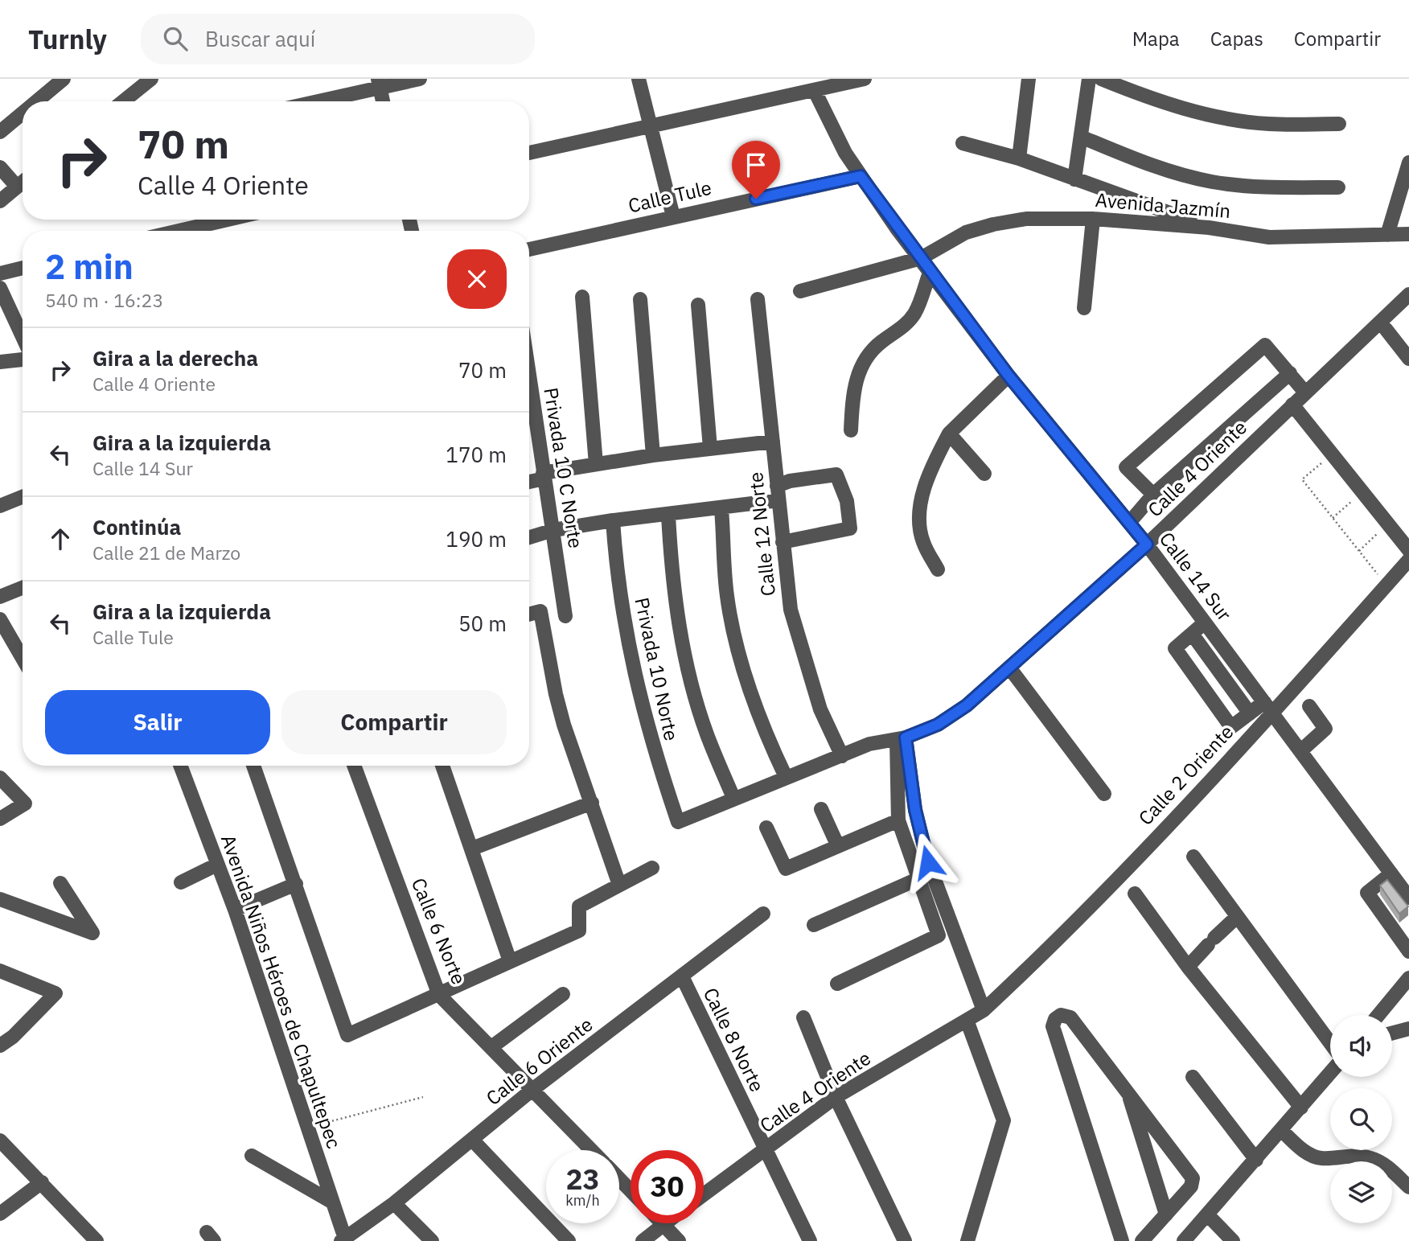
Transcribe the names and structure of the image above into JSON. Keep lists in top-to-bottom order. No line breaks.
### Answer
{"streets":{"street":["Calle Tule","Avenida Jazmín","Privada 10 C Norte","Calle 4 Oriente","Calle 12 Norte","Calle 14 Sur","Privada 10 Norte","Calle 2 Oriente","Calle 6 Norte","Avenida Niños Héroes de Chapultepec","Calle 8 Norte","Calle 6 Oriente"]},"crossings":[["Calle Tule","Calle 14 Sur"],["Avenida Jazmín","Calle 14 Sur"],["Calle 4 Oriente","Calle 12 Norte"],["Calle 4 Oriente","Calle 14 Sur"],["Calle 4 Oriente","Privada 10 Norte"],["Calle 4 Oriente","Calle 2 Oriente"],["Calle 4 Oriente","Calle 8 Norte"],["Calle 14 Sur","Calle 2 Oriente"],["Calle 6 Norte","Calle 6 Oriente"],["Avenida Niños Héroes de Chapultepec","Calle 6 Oriente"],["Calle 8 Norte","Calle 6 Oriente"]],"page":{"header":"Turnly","search":"Buscar aquí","nav":["Mapa","Capas","Compartir"],"turn":["70 m","Calle 4 Oriente"],"heading":["2 min","540 m · 16:23"],"list":[{"name":"Gira a la derecha","note":"Calle 4 Oriente","value":"70 m"},{"name":"Gira a la izquierda","note":"Calle 14 Sur","value":"170 m"},{"name":"Continúa","note":"Calle 21 de Marzo","value":"190 m"},{"name":"Gira a la izquierda","note":"Calle Tule","value":"50 m"}],"buttons":["Salir","Compartir"],"speed":"23 km/h","limit":"30"}}
